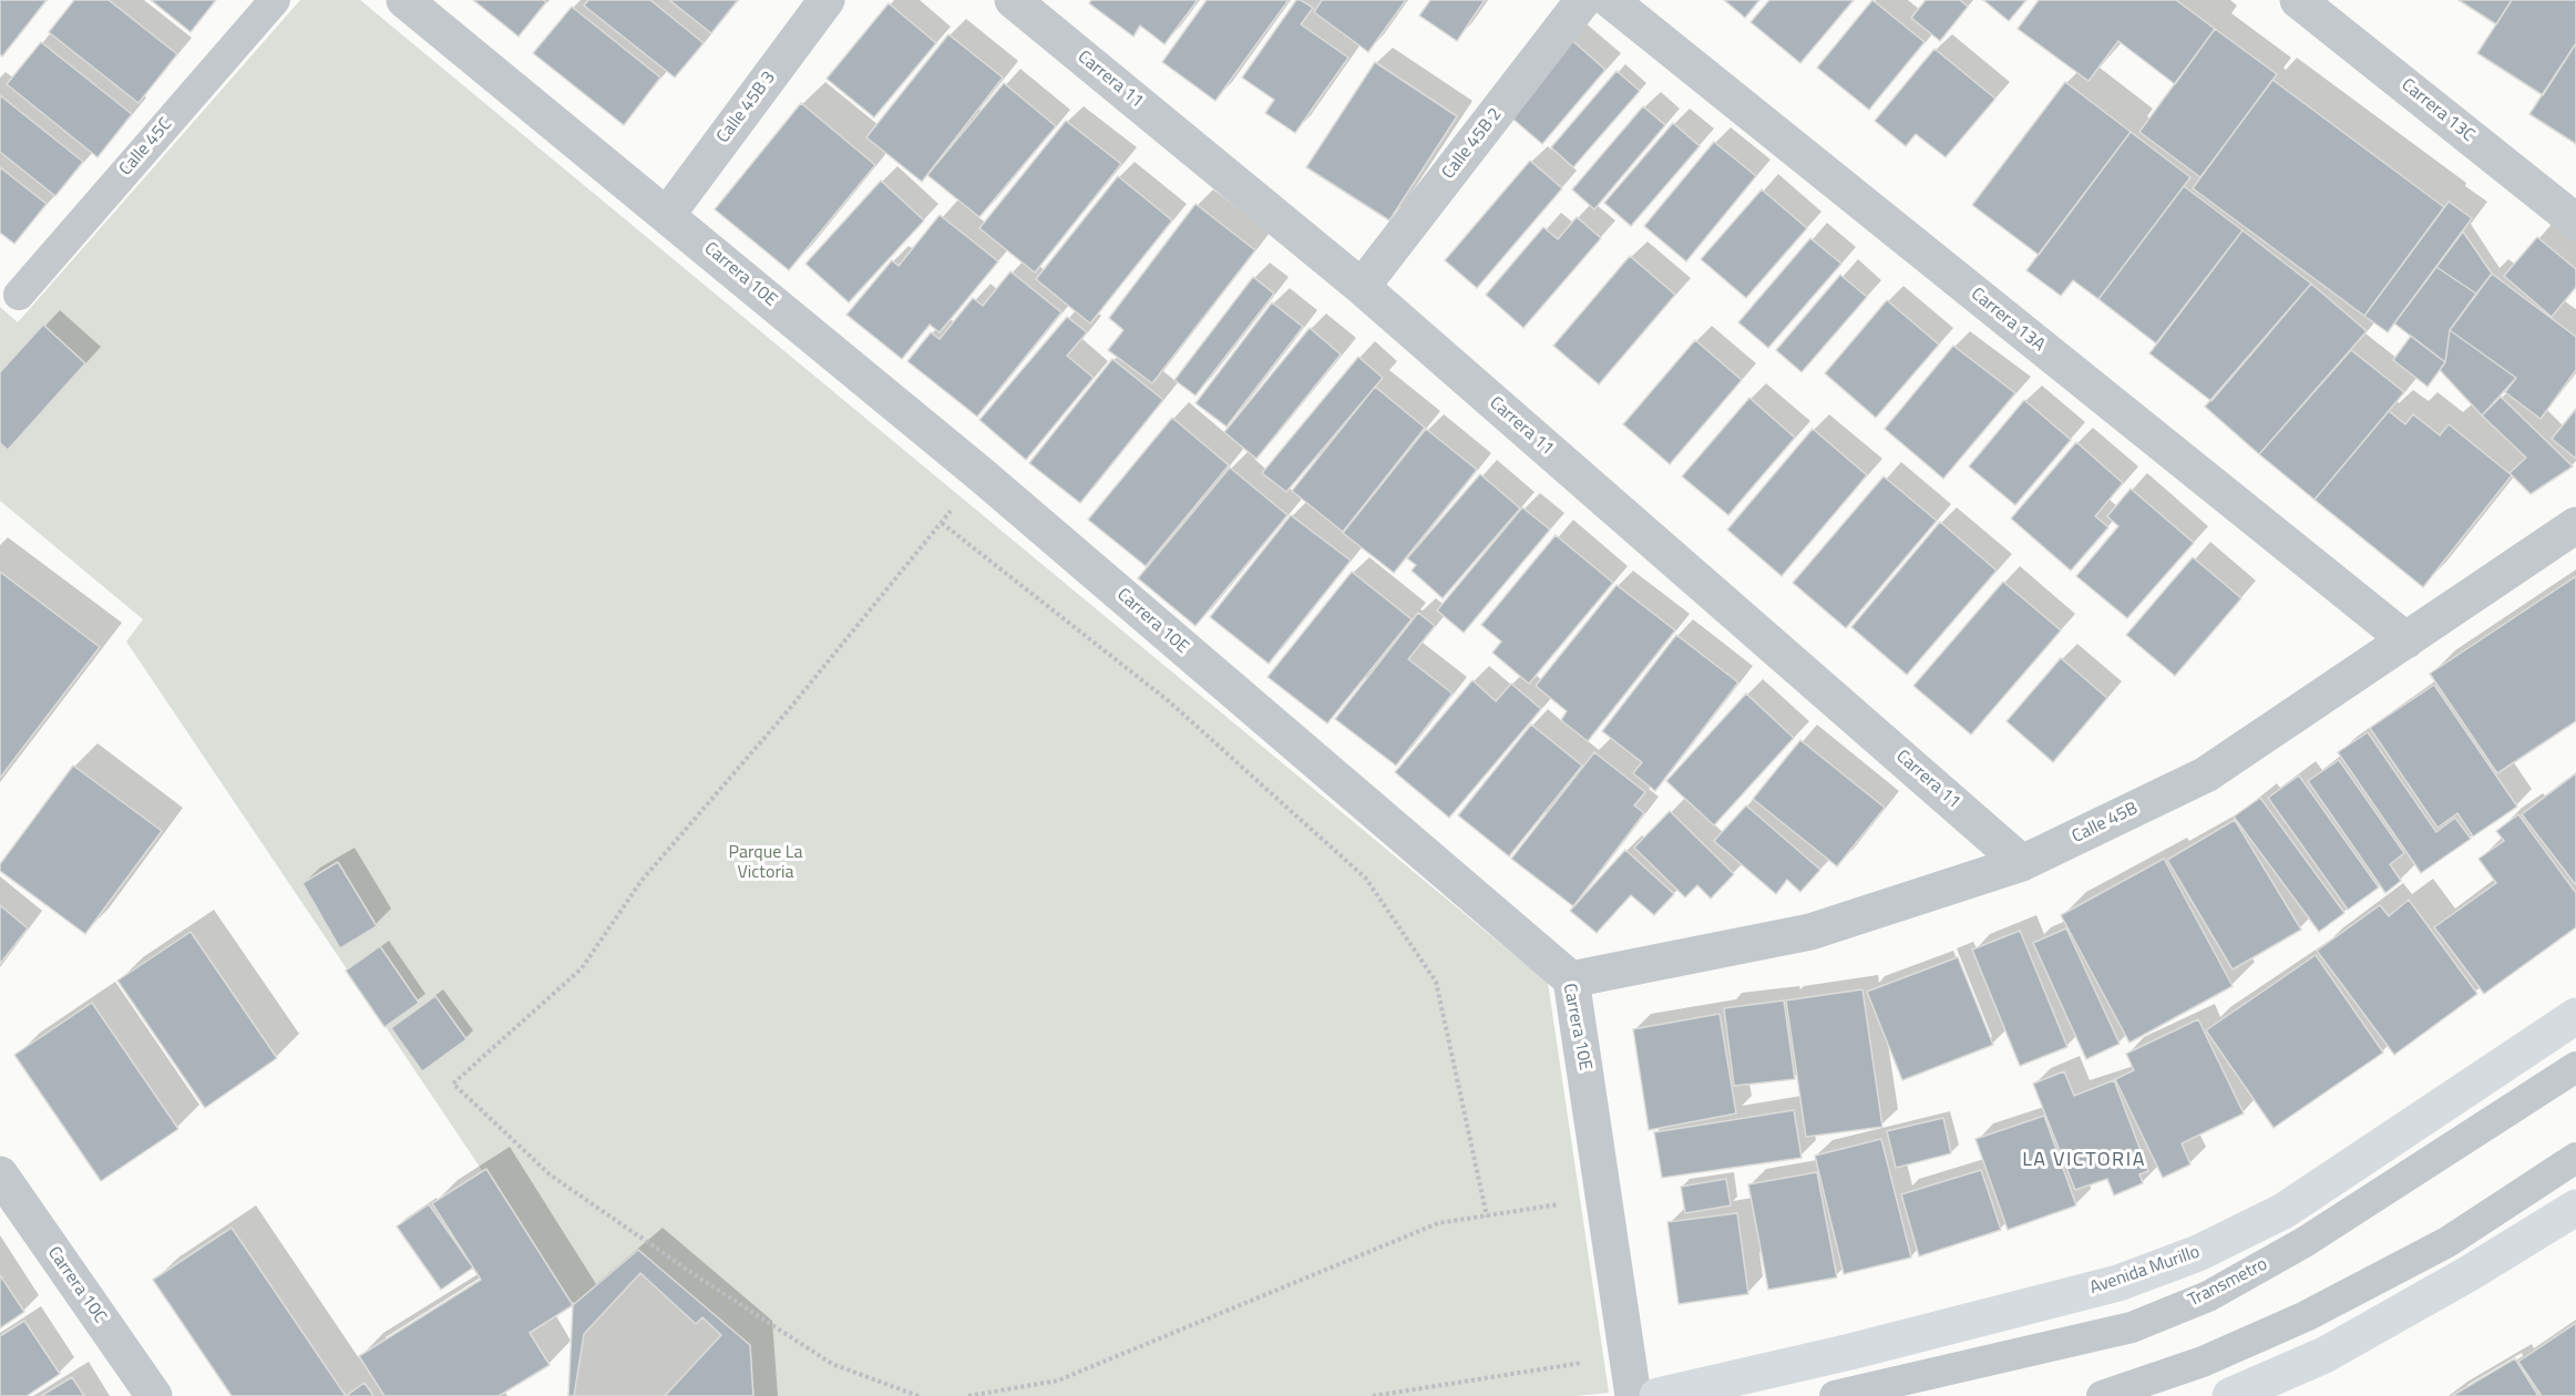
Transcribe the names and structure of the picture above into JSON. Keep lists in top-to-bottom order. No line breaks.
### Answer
{"streets":{"main road":["Avenida Murillo"],"street":["Carrera 11","Calle 45B 3","Carrera 13C","Calle 45B 2","Carrera 10E","Carrera 13A","Calle 45B","Carrera 10C"],"lane":["Calle 45C","Transmetro"]},"crossings":[["Carrera 11","Calle 45B 2"],["Carrera 11","Calle 45B"],["Calle 45B 3","Carrera 10E"],["Carrera 10E","Calle 45B"],["Carrera 13A","Calle 45B"]],"districts":["LA VICTORIA"],"parks":["Parque La Victoria"]}
